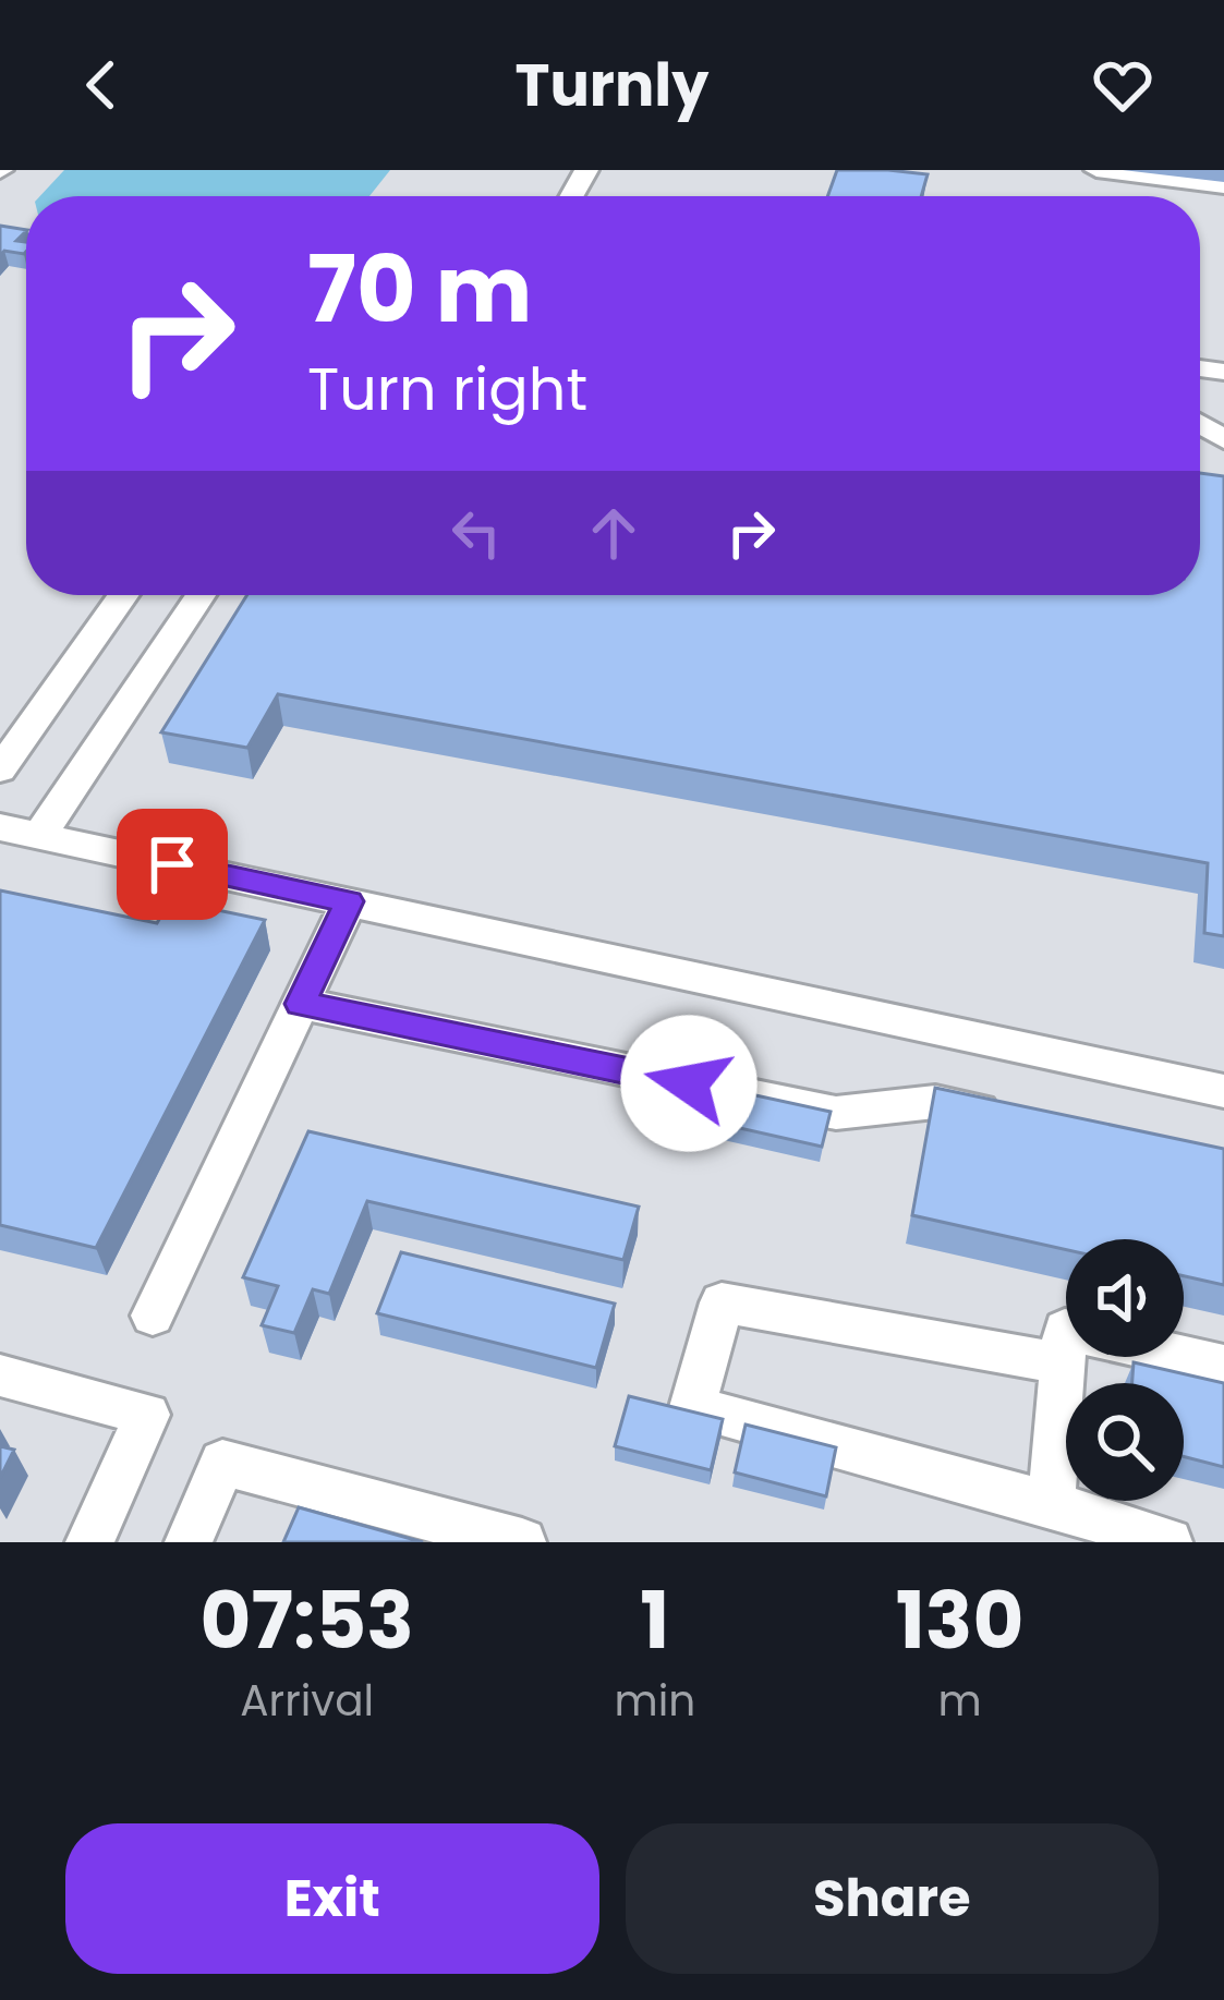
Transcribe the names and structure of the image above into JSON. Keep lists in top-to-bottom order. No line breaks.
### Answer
{"page":{"header":"Turnly","turn":["70 m","Turn right"],"eta":["07:53","Arrival","1","min","130","m"],"buttons":["Exit","Share"]}}
